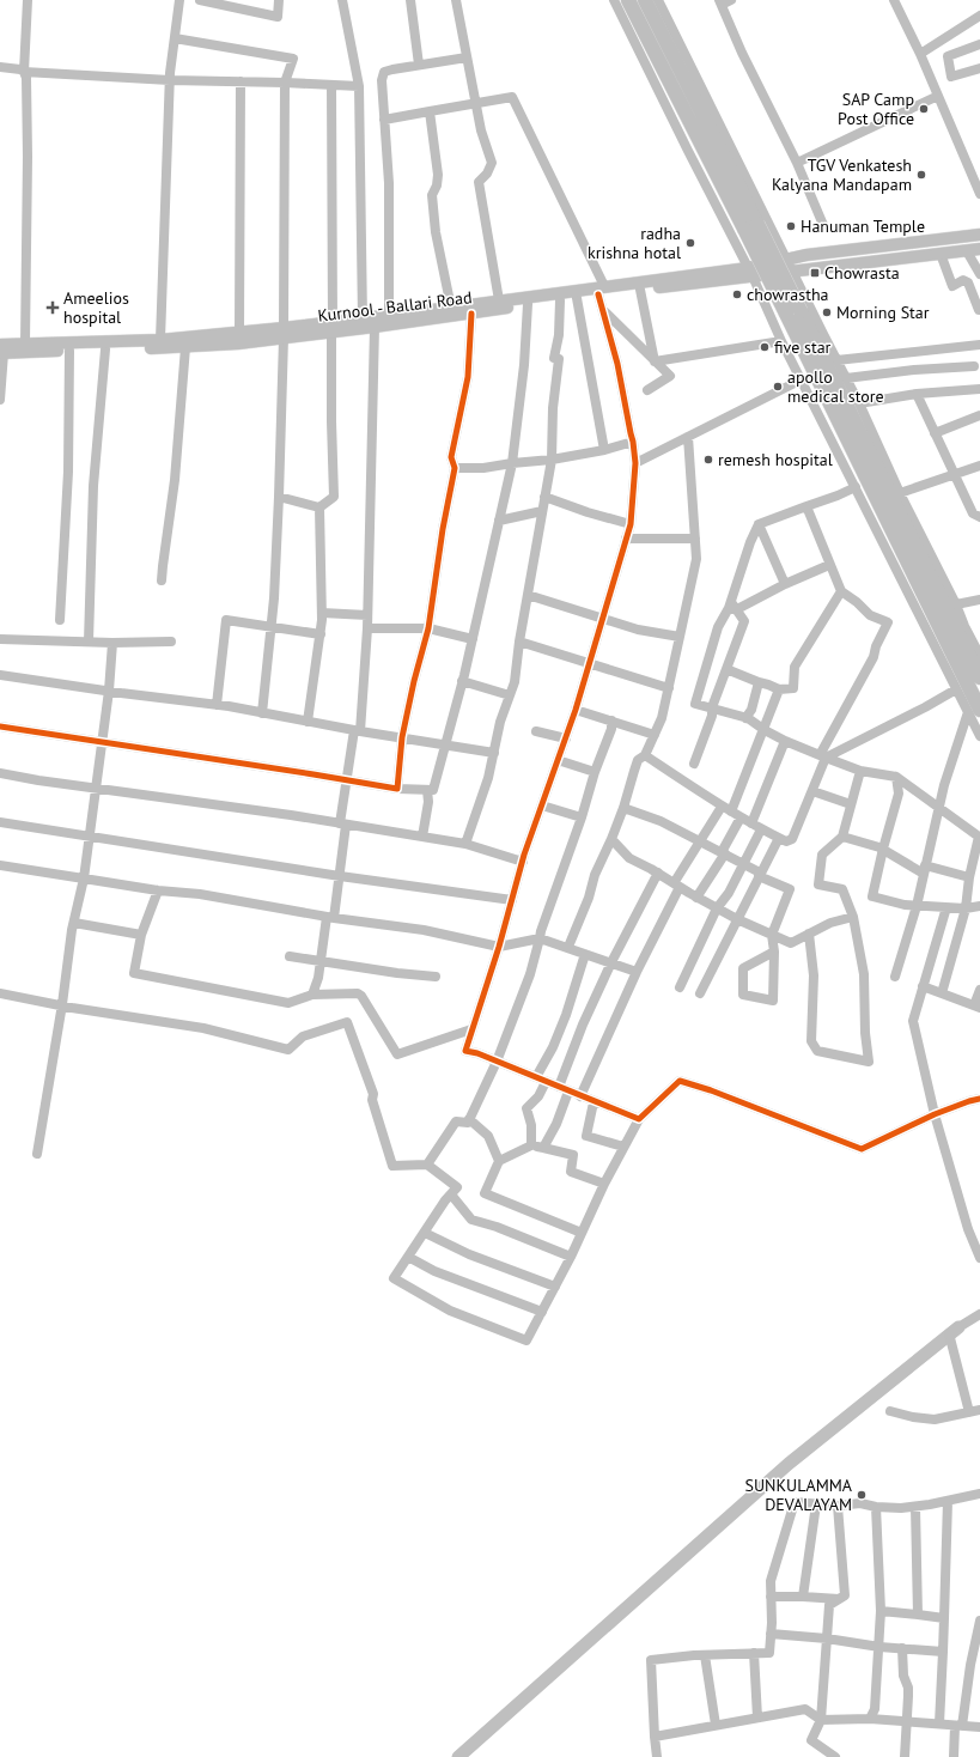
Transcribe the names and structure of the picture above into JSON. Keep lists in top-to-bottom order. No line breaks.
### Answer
{"streets":{"main road":["Kurnool - Ballari Road"]},"places":{"other":["SAP Camp Post Office","TGV Venkatesh Kalyana Mandapam","Hanuman Temple","radha krishna hotal","chowrastha","Morning Star","five star","apollo medical store","remesh hospital","SUNKULAMMA DEVALAYAM"],"transit":["Chowrasta"],"health":["Ameelios hospital"]}}
